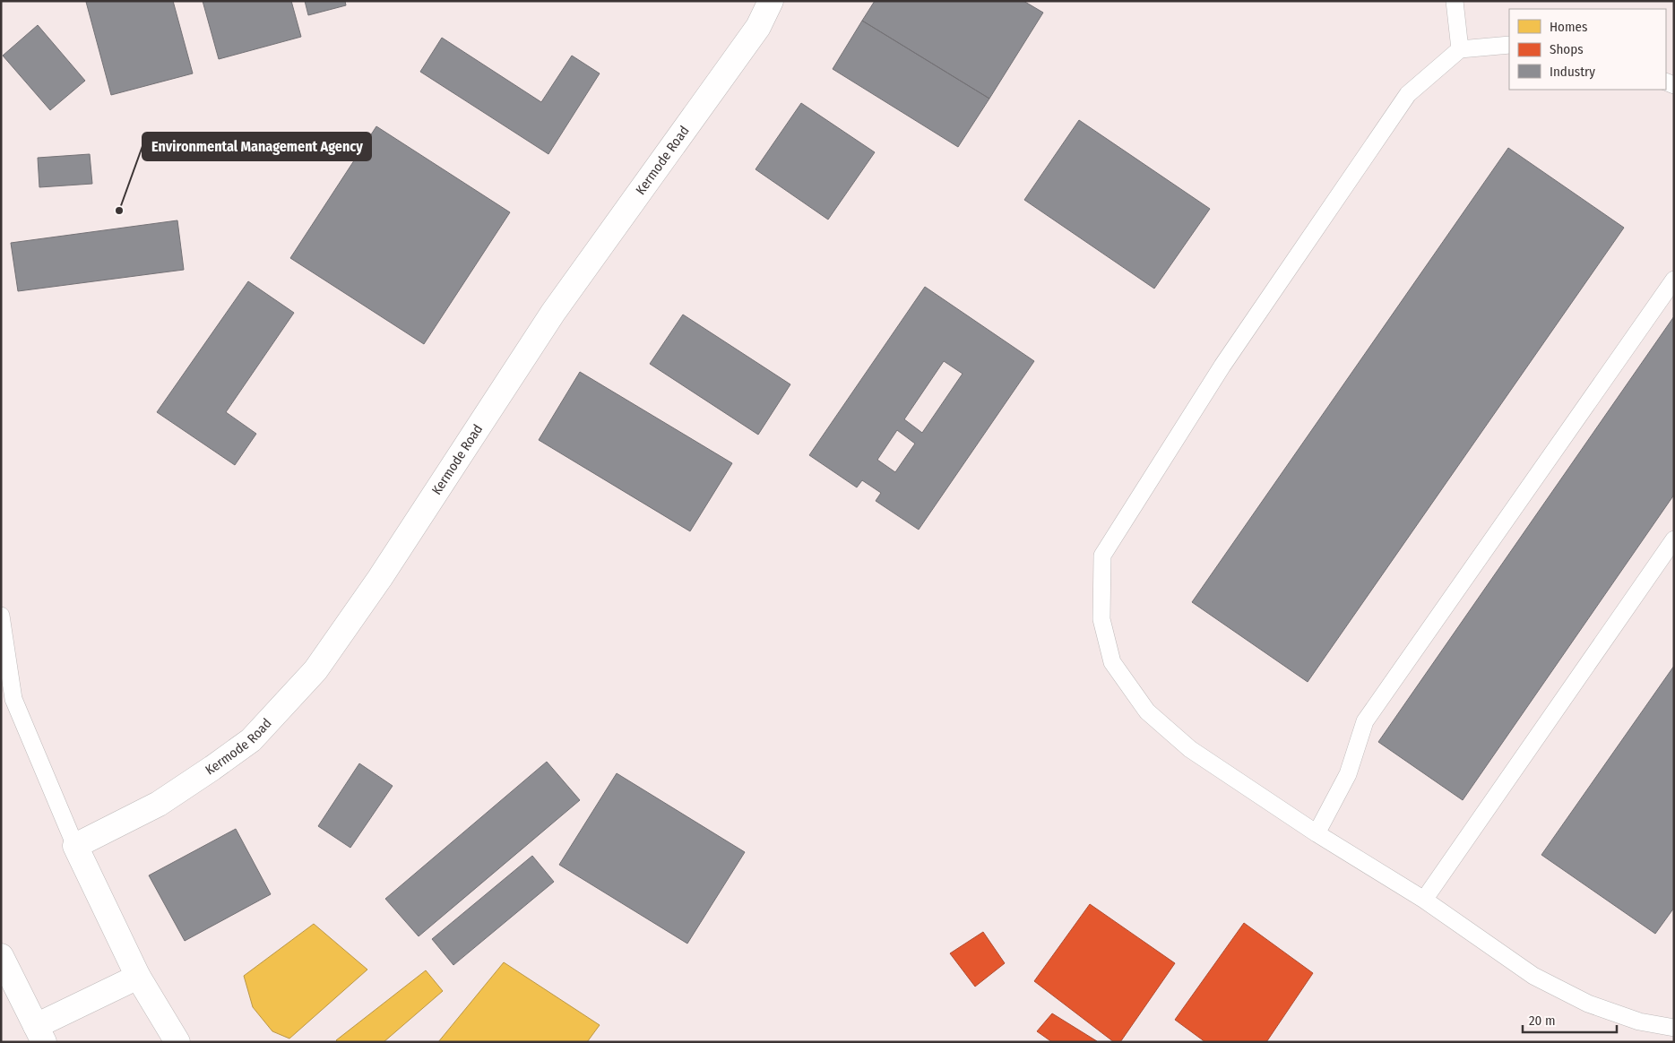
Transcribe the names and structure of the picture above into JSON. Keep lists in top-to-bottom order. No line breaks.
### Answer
{"streets":{"street":["Kermode Road"]},"places":["Environmental Management Agency"],"legend":["Homes","Shops","Industry"],"scale_bar":"20 m"}
